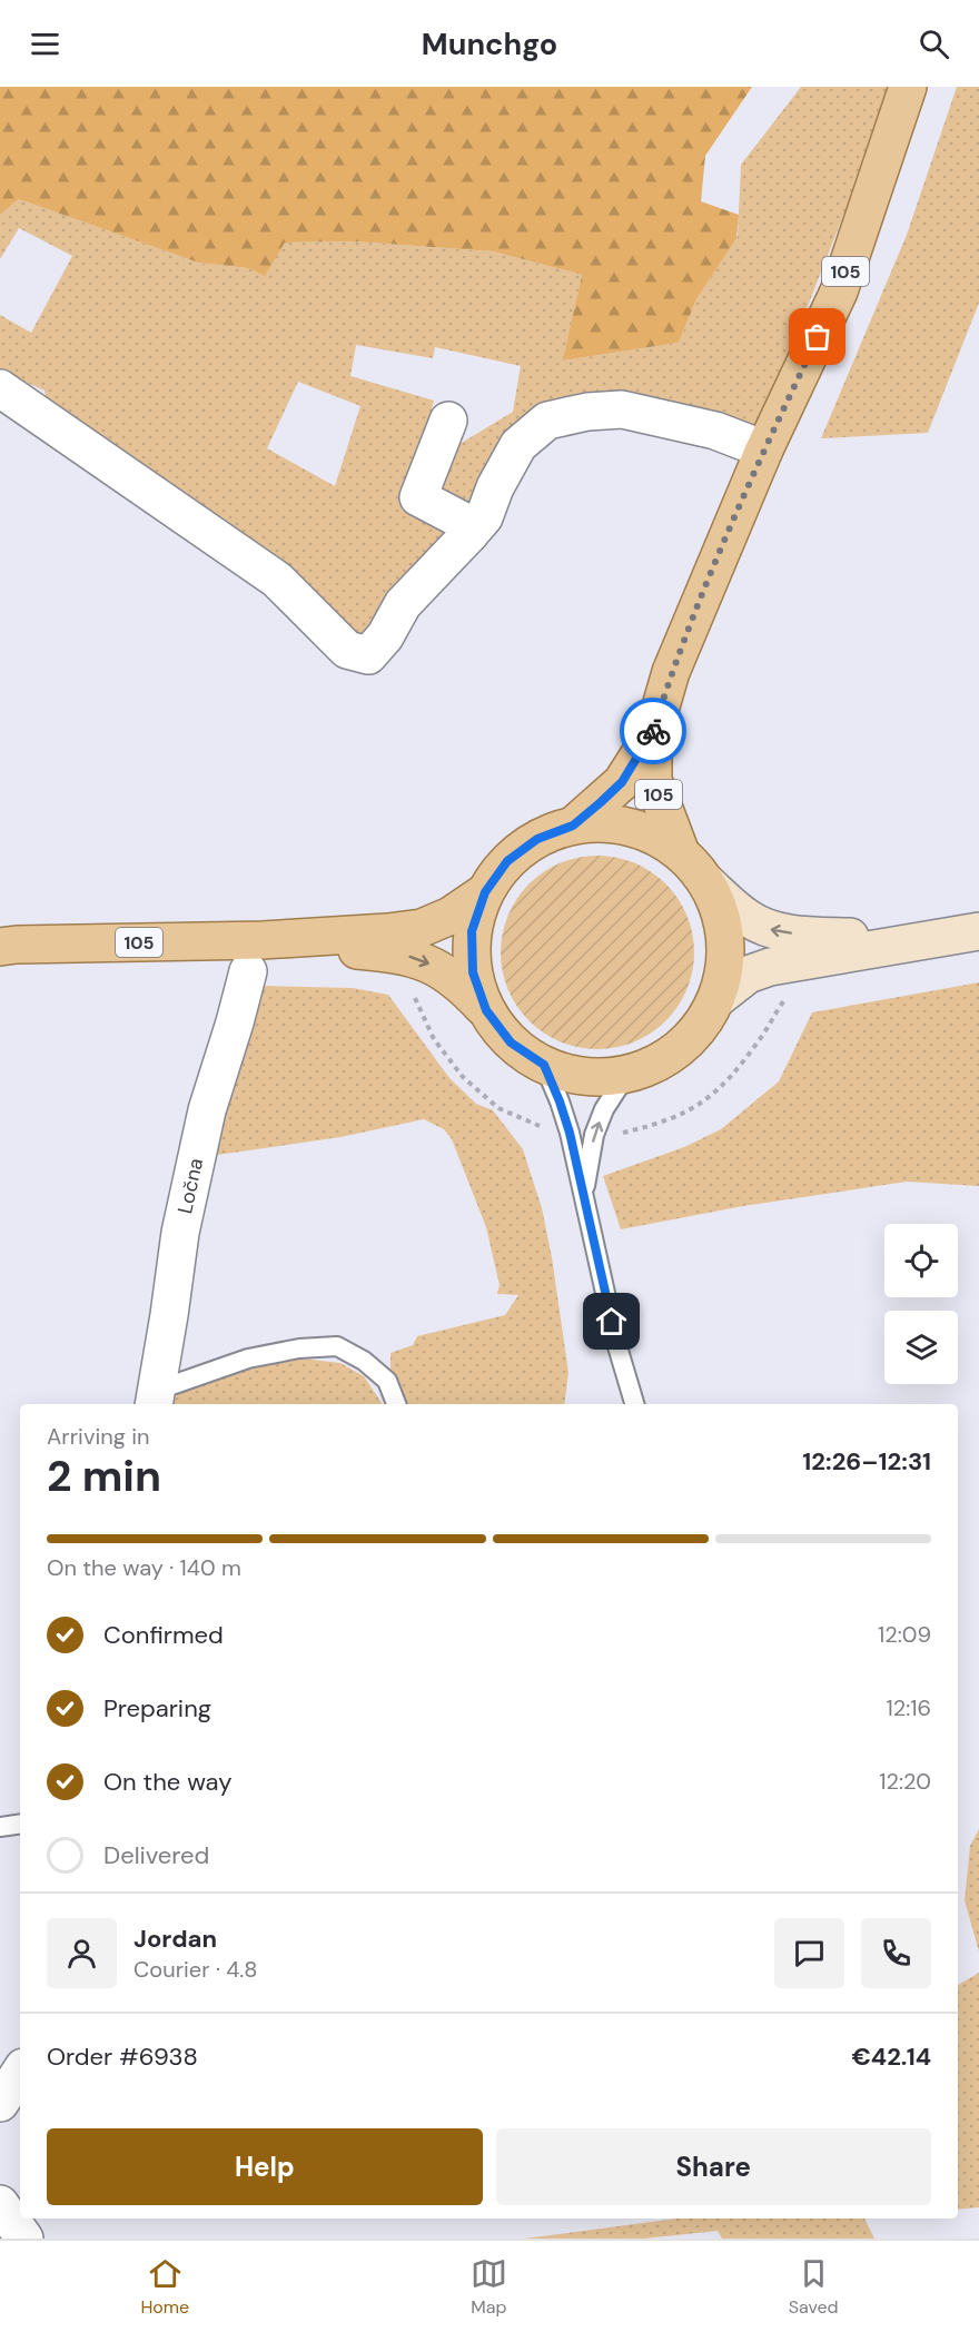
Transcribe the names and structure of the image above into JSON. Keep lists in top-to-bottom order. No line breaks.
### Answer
{"streets":{"main road":["105"],"street":["Ločna"]},"crossings":[["105","Ločna"]],"page":{"header":"Munchgo","heading":["2 min","Arriving in","12:26–12:31"],"panel":["Jordan","Courier · 4.8","Order #6938","€42.14"],"bar":"On the way · 140 m","list":[["Confirmed","12:09"],["Preparing","12:16"],["On the way","12:20"],"Delivered"],"buttons":["Help","Share"],"tabs":["Home","Map","Saved"]}}
